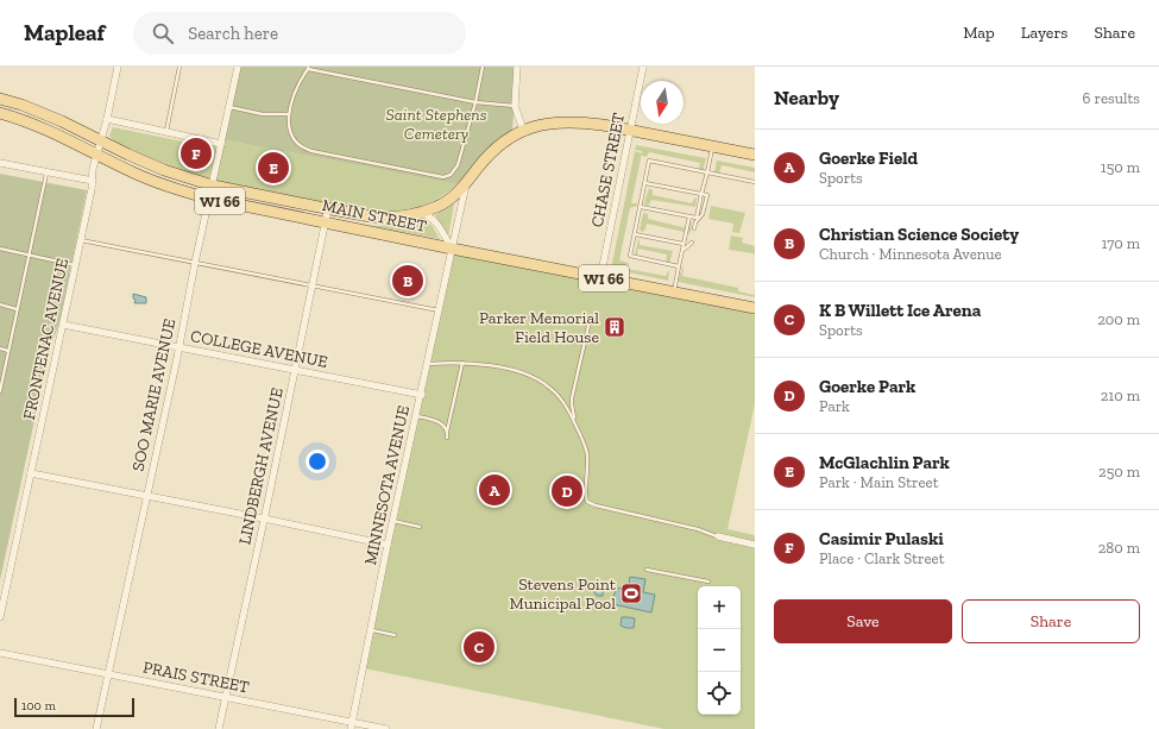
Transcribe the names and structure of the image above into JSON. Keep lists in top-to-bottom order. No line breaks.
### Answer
{"streets":{"main road":["WI 66","MAIN STREET"],"street":["CHASE STREET","FRONTENAC AVENUE","COLLEGE AVENUE","SOO MARIE AVENUE","LINDBERGH AVENUE","MINNESOTA AVENUE","PRAIS STREET"]},"crossings":[["CHASE STREET","WI 66"],["CHASE STREET","MAIN STREET"],["WI 66","FRONTENAC AVENUE"],["WI 66","SOO MARIE AVENUE"],["WI 66","LINDBERGH AVENUE"],["WI 66","MINNESOTA AVENUE"],["MAIN STREET","FRONTENAC AVENUE"],["MAIN STREET","SOO MARIE AVENUE"],["MAIN STREET","LINDBERGH AVENUE"],["MAIN STREET","MINNESOTA AVENUE"],["FRONTENAC AVENUE","COLLEGE AVENUE"],["COLLEGE AVENUE","SOO MARIE AVENUE"],["COLLEGE AVENUE","LINDBERGH AVENUE"],["COLLEGE AVENUE","MINNESOTA AVENUE"],["SOO MARIE AVENUE","PRAIS STREET"],["LINDBERGH AVENUE","PRAIS STREET"],["MINNESOTA AVENUE","PRAIS STREET"]],"parks":["Saint Stephens Cemetery"],"places":{"building":["Parker Memorial Field House"],"sports":["Stevens Point Municipal Pool"]},"scale_bar":"100 m","north":"bottom","page":{"header":"Mapleaf","search":"Search here","nav":["Map","Layers","Share"],"heading":["Nearby","6 results"],"list":[{"mark":"A","name":"Goerke Field","note":"Sports","value":"150 m"},{"mark":"B","name":"Christian Science Society","note":"Church · Minnesota Avenue","value":"170 m"},{"mark":"C","name":"K B Willett Ice Arena","note":"Sports","value":"200 m"},{"mark":"D","name":"Goerke Park","note":"Park","value":"210 m"},{"mark":"E","name":"McGlachlin Park","note":"Park · Main Street","value":"250 m"},{"mark":"F","name":"Casimir Pulaski","note":"Place · Clark Street","value":"280 m"}],"pins":["F","E","B","A","D","C"],"buttons":["Save","Share"],"map_buttons":["+","−"],"scale":"100 m"}}
